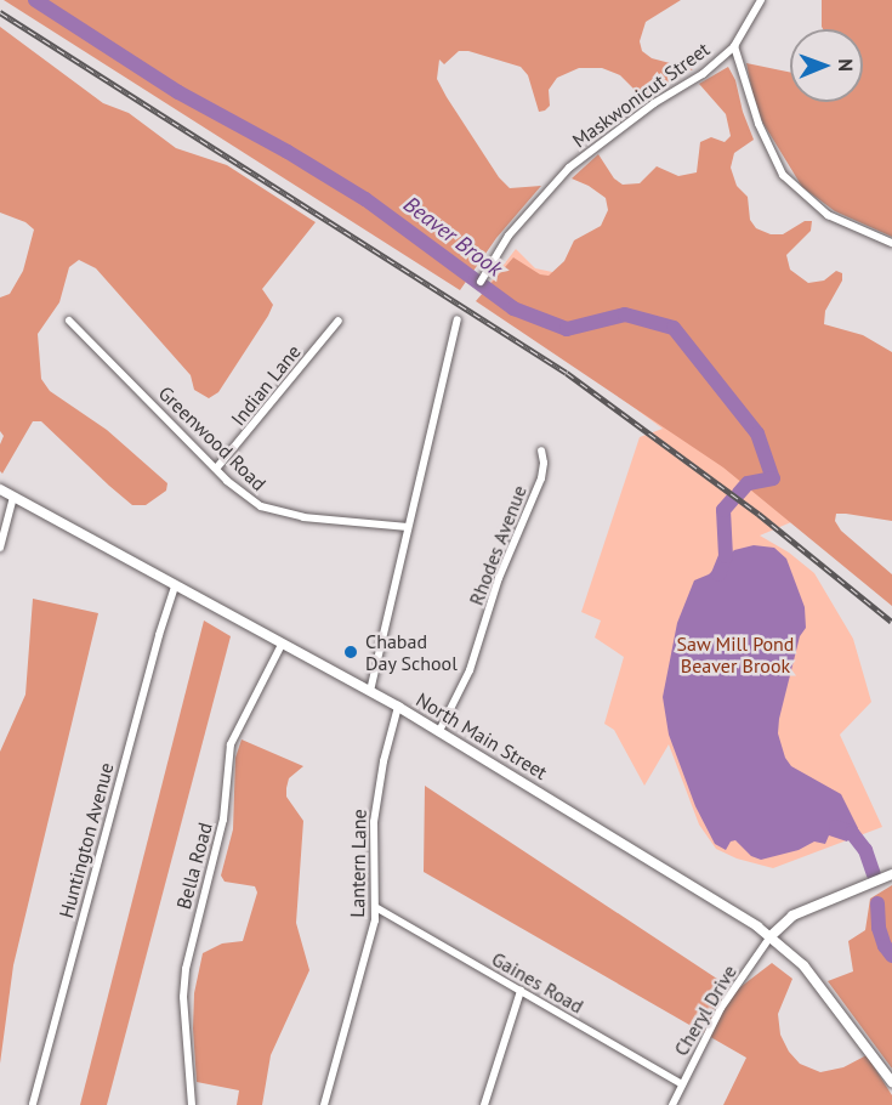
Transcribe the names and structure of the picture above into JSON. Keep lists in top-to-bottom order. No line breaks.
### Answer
{"streets":{"main road":["North Main Street"],"street":["Maskwonicut Street","Indian Lane","Greenwood Road","Rhodes Avenue","Huntington Avenue","Lantern Lane","Bella Road","Gaines Road","Cheryl Drive"]},"crossings":[["Indian Lane","Greenwood Road"],["Rhodes Avenue","North Main Street"],["North Main Street","Huntington Avenue"],["North Main Street","Lantern Lane"],["North Main Street","Bella Road"],["North Main Street","Cheryl Drive"],["Lantern Lane","Gaines Road"],["Gaines Road","Cheryl Drive"]],"water":["Beaver Brook"],"parks":["Saw Mill Pond Beaver Brook"],"places":["Chabad Day School"],"north":"right"}
